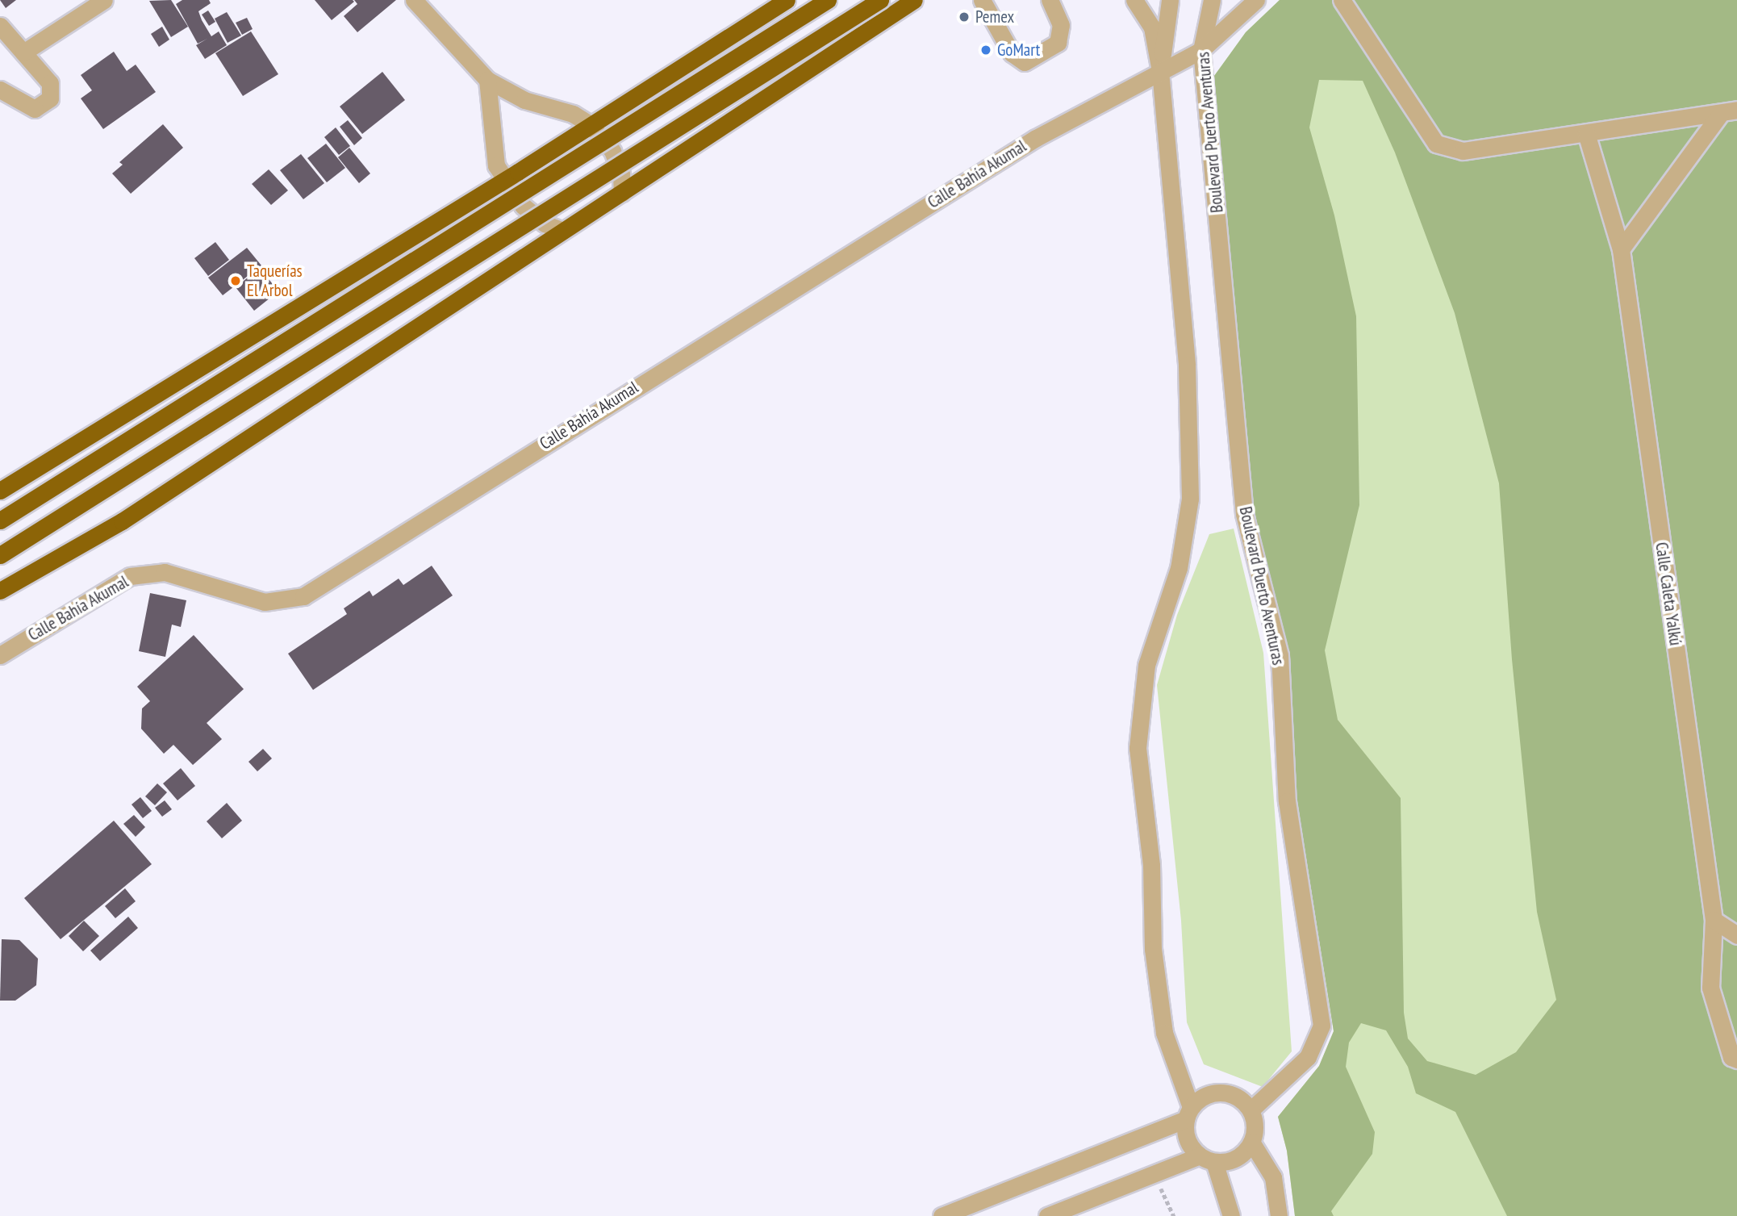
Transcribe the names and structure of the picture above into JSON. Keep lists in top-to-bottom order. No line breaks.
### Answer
{"streets":{"street":["Boulevard Puerto Aventuras","Calle Bahía Akumal","Calle Caleta Yalkú"]},"crossings":[["Boulevard Puerto Aventuras","Calle Bahía Akumal"]],"places":["Pemex","GoMart","Taquerías El Arbol"]}
